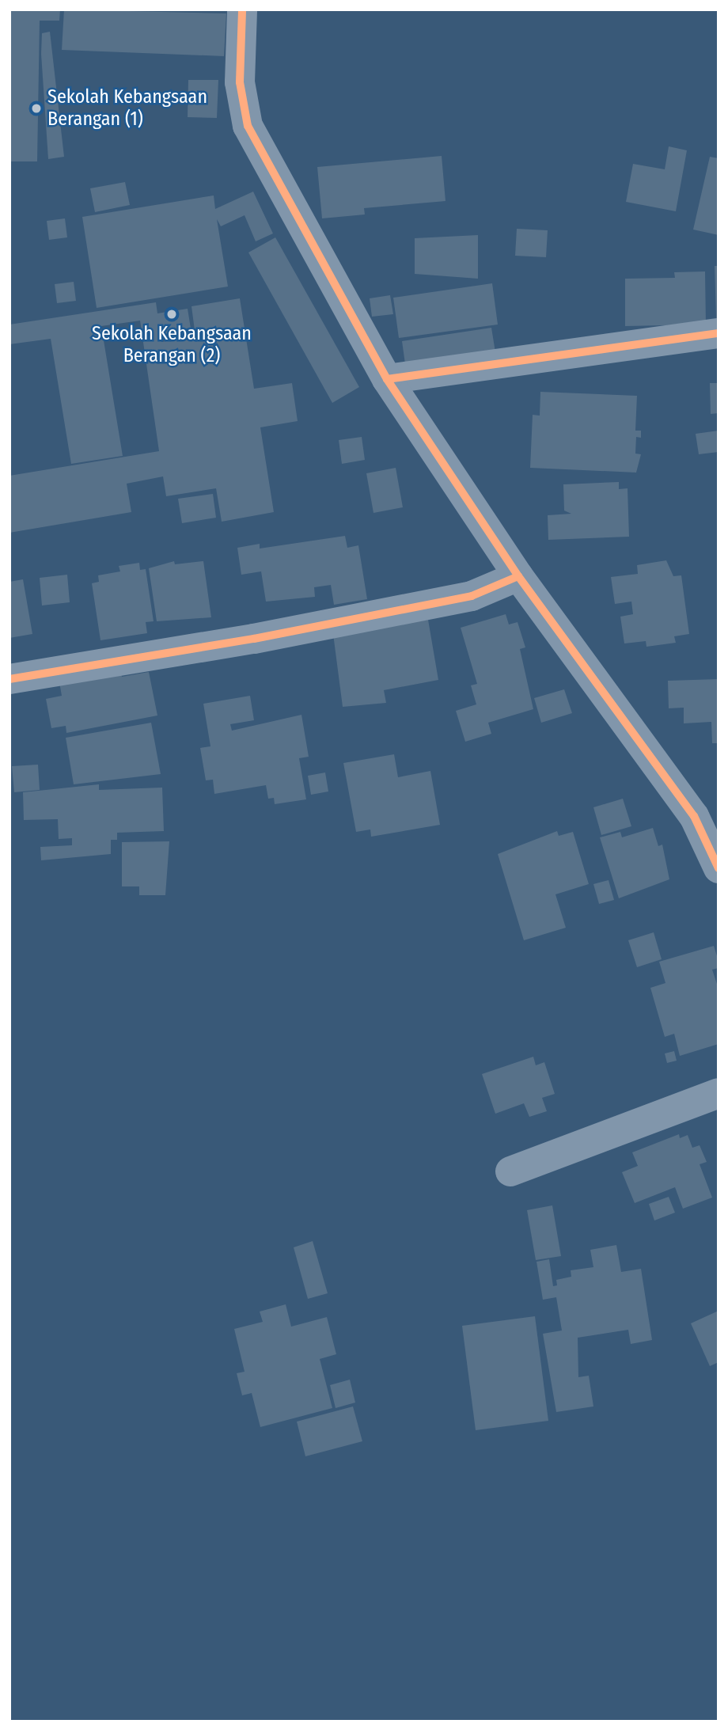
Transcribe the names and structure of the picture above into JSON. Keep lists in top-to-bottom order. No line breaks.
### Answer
{"places":["Sekolah Kebangsaan Berangan (1)","Sekolah Kebangsaan Berangan (2)"]}
